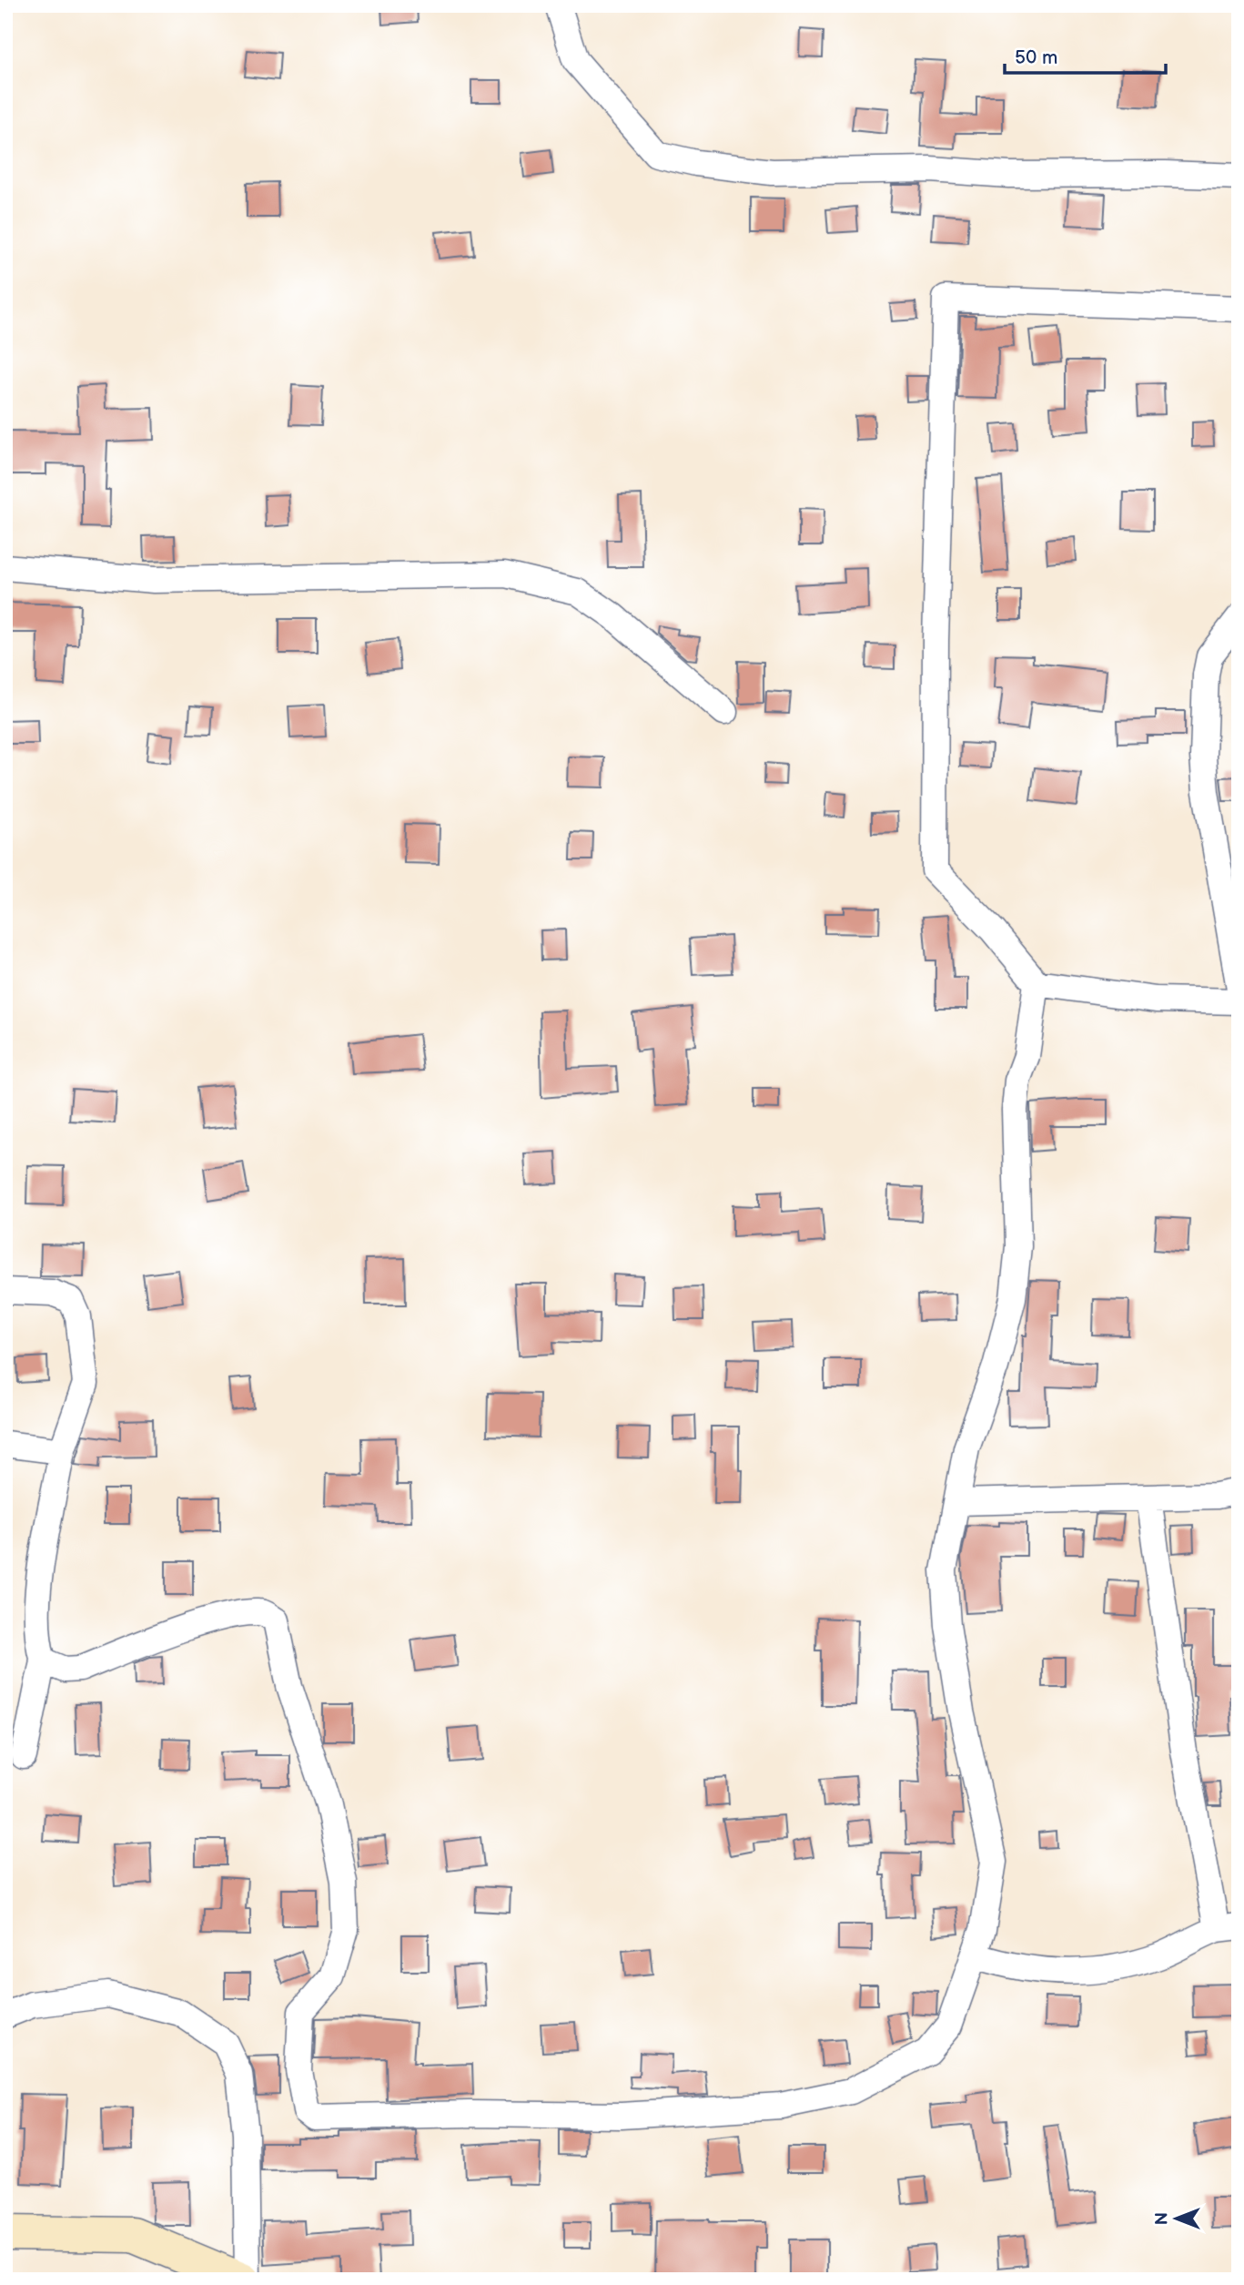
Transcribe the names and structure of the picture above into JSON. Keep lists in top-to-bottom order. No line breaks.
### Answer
{"scale_bar":"50 m","north":"left"}
